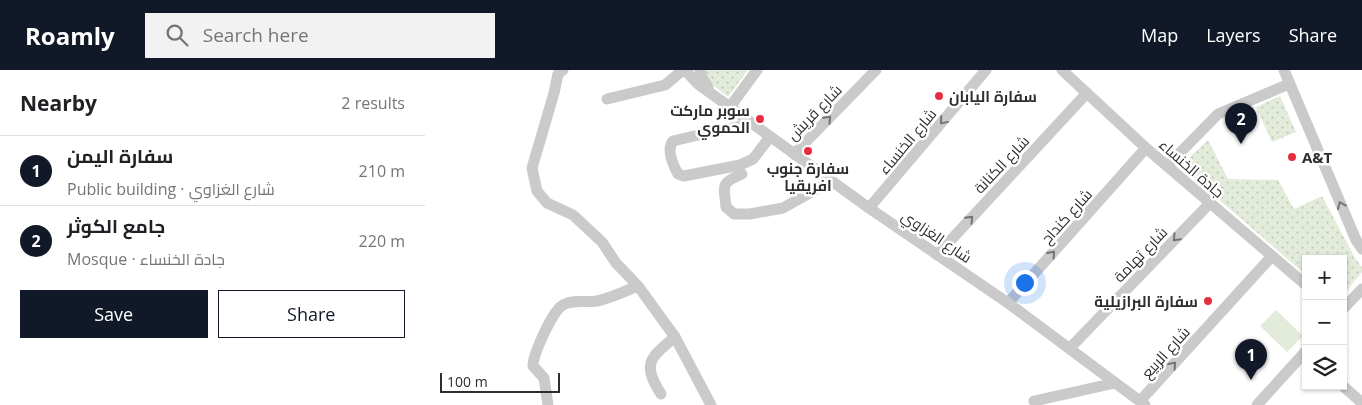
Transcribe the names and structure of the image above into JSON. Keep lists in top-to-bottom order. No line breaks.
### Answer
{"streets":{"street":["شارع قريش","شارع الخنساء","شارع الكنانة","جادة الخنساء","شارع كنداح","شارع الغزاوي","شارع تهامة","شارع الربيع"]},"crossings":[["شارع قريش","شارع الغزاوي"],["شارع الخنساء","شارع الغزاوي"],["شارع الكنانة","جادة الخنساء"],["شارع الكنانة","شارع الغزاوي"],["جادة الخنساء","شارع كنداح"],["جادة الخنساء","شارع تهامة"],["جادة الخنساء","شارع الربيع"],["شارع كنداح","شارع الغزاوي"],["شارع الغزاوي","شارع تهامة"],["شارع الغزاوي","شارع الربيع"]],"one_way":["شارع قريش","شارع الخنساء","شارع الكنانة","شارع كنداح","شارع تهامة"],"places":["سفارة اليابان","سوبر ماركت الحموي","سفارة جنوب افريقيا","A&T","سفارة البرازيلية"],"scale_bar":"100 m","page":{"header":"Roamly","search":"Search here","nav":["Map","Layers","Share"],"heading":["Nearby","2 results"],"pins":["2","1"],"list":[{"mark":"1","name":"سفارة اليمن","note":"Public building · شارع الغزاوي","value":"210 m"},{"mark":"2","name":"جامع الكوثر","note":"Mosque · جادة الخنساء","value":"220 m"}],"map_buttons":["+","−"],"buttons":["Save","Share"],"scale":"100 m"}}
